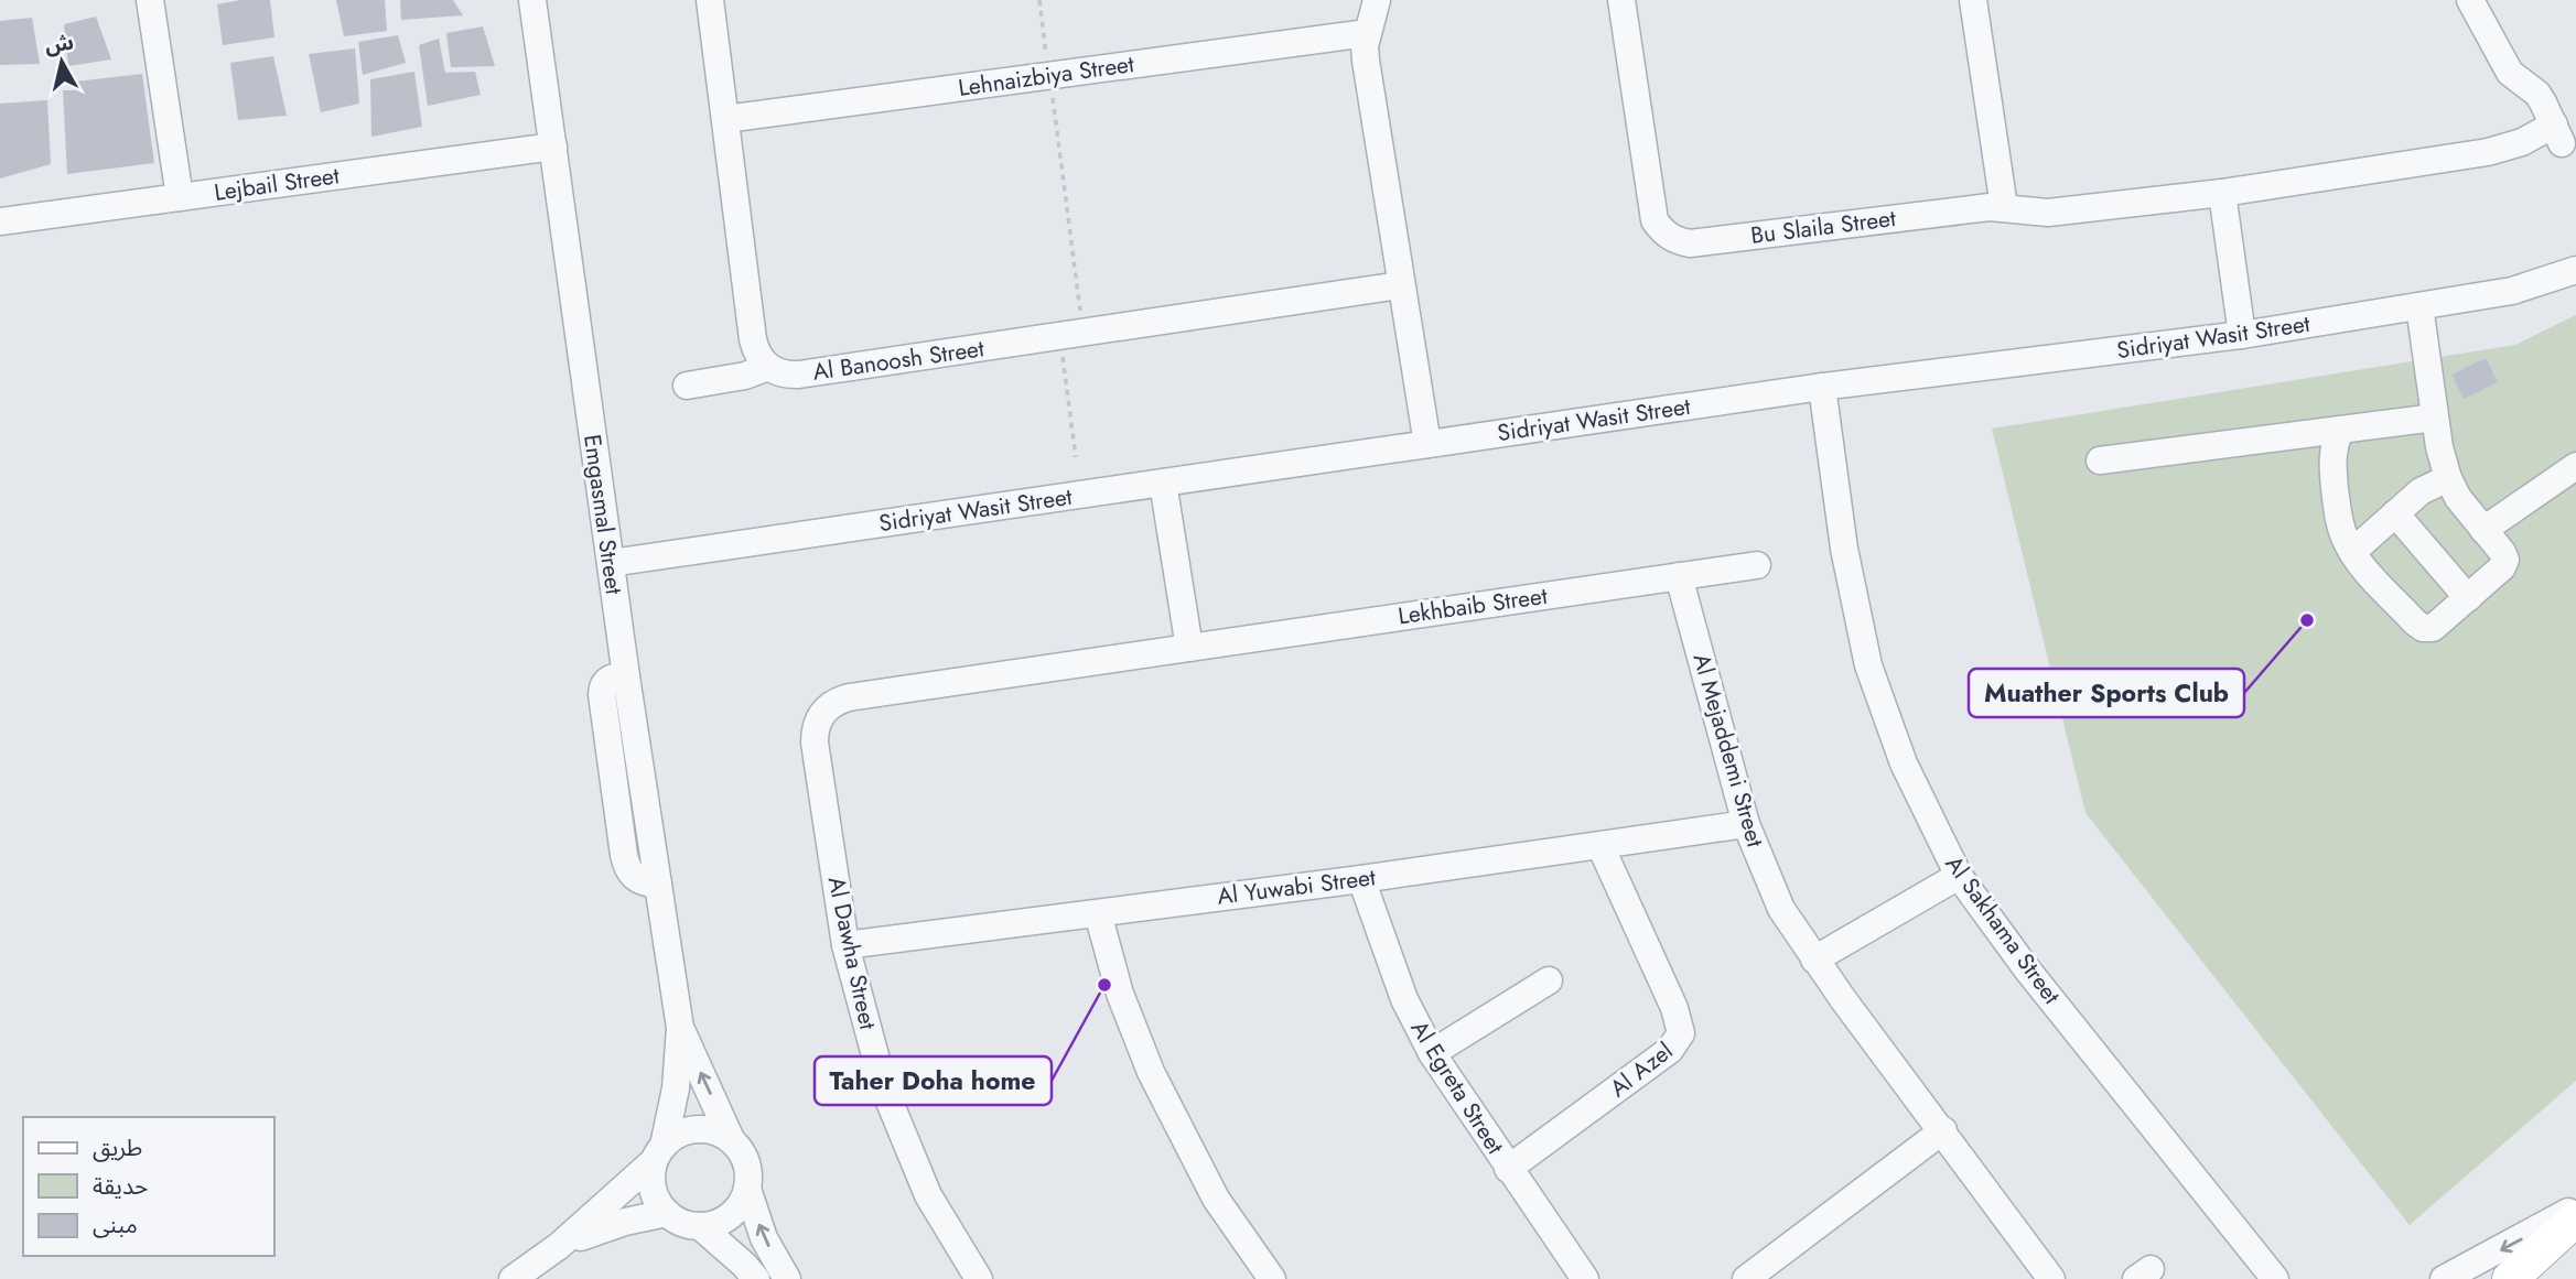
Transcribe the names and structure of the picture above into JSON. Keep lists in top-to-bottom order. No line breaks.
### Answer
{"streets":{"street":["Lehnaizbiya Street","Lejbail Street","Bu Slaila Street","Sidriyat Wasit Street","Al Banoosh Street","Emgasmal Street","Lekhbaib Street","Al Mejaddemi Street","Al Yuwabi Street","Al Sakhama Street","Al Dawha Street","Al Azel","Al Egreta Street"]},"crossings":[["Lejbail Street","Emgasmal Street"],["Sidriyat Wasit Street","Emgasmal Street"],["Sidriyat Wasit Street","Al Sakhama Street"],["Lekhbaib Street","Al Mejaddemi Street"],["Lekhbaib Street","Al Dawha Street"],["Al Mejaddemi Street","Al Yuwabi Street"],["Al Yuwabi Street","Al Dawha Street"],["Al Yuwabi Street","Al Azel"],["Al Yuwabi Street","Al Egreta Street"],["Al Azel","Al Egreta Street"]],"places":["Muather Sports Club","Taher Doha home"],"legend":["طريق","حديقة","مبنى"],"north":"top"}
